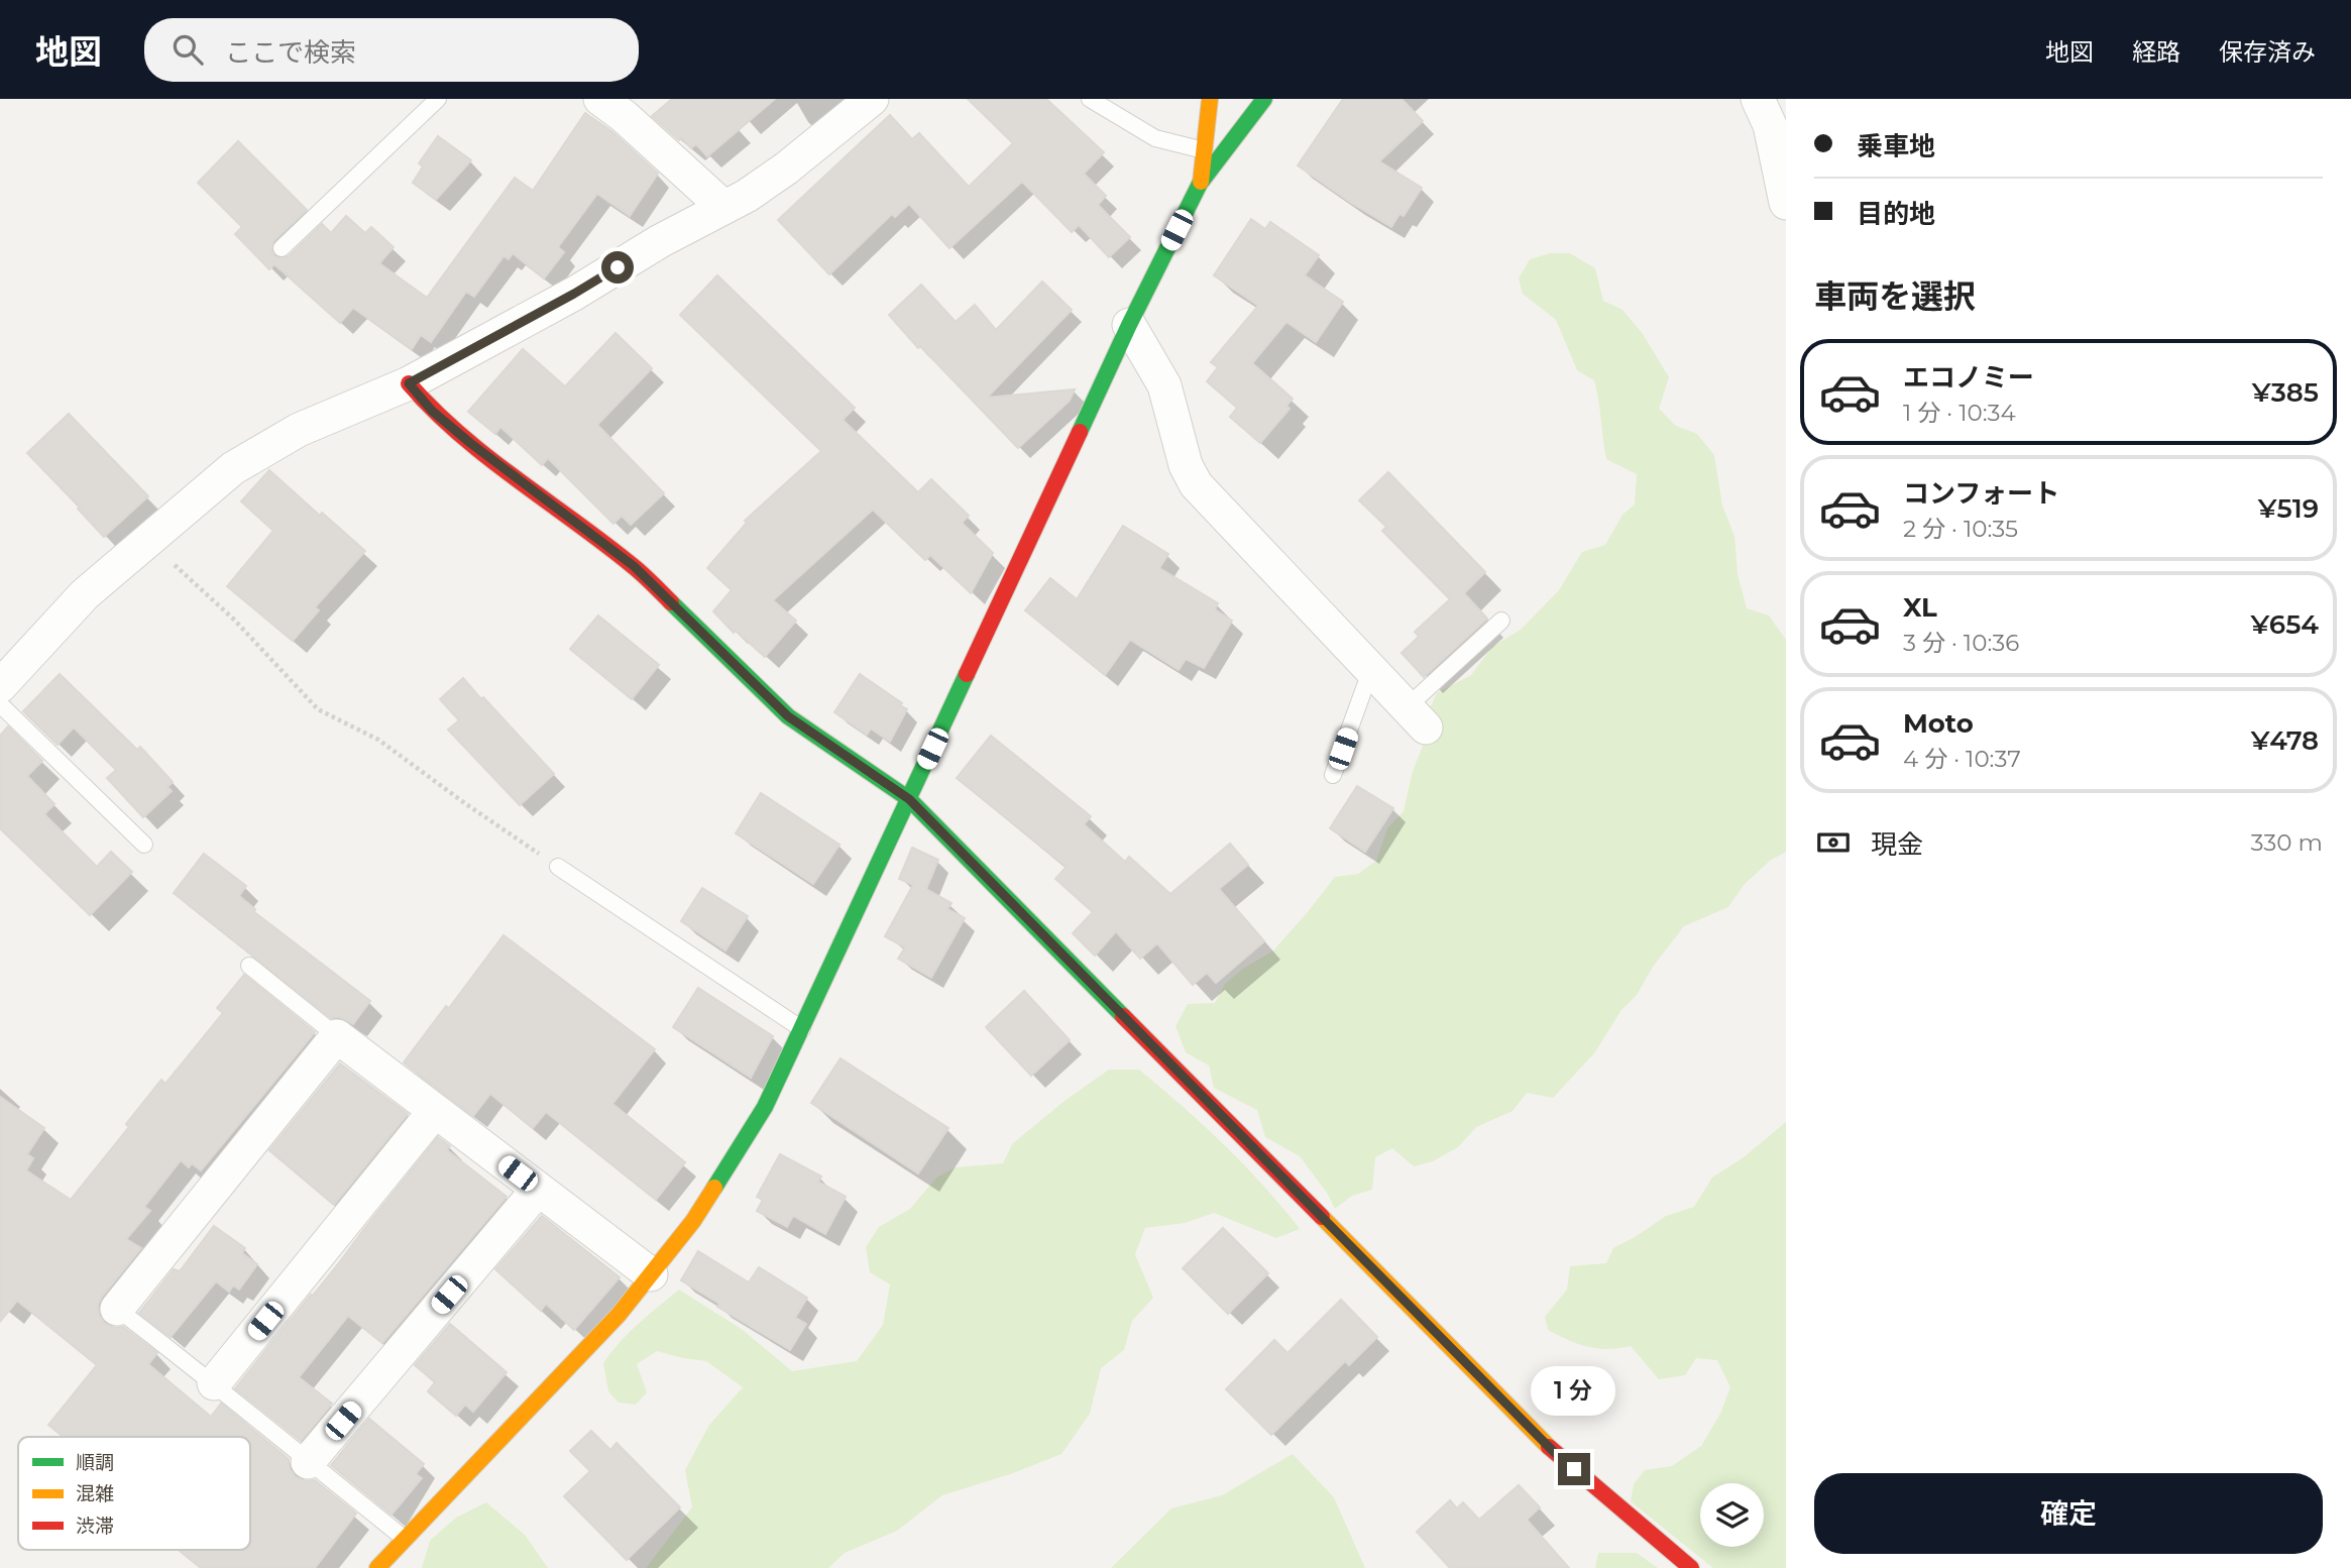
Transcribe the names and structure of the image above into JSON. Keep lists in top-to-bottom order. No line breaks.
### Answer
{"legend":["順調","混雑","渋滞"],"page":{"header":"地図","search":"ここで検索","nav":["地図","経路","保存済み"],"banner":["乗車地","目的地"],"heading":"車両を選択","list":[{"name":"エコノミー","note":"1 分 · 10:34","value":"¥385"},{"name":"コンフォート","note":"2 分 · 10:35","value":"¥519"},{"name":"XL","note":"3 分 · 10:36","value":"¥654"},{"name":"Moto","note":"4 分 · 10:37","value":"¥478"}],"pay":["現金","330 m"],"bubble":"1 分","buttons":"確定"}}
